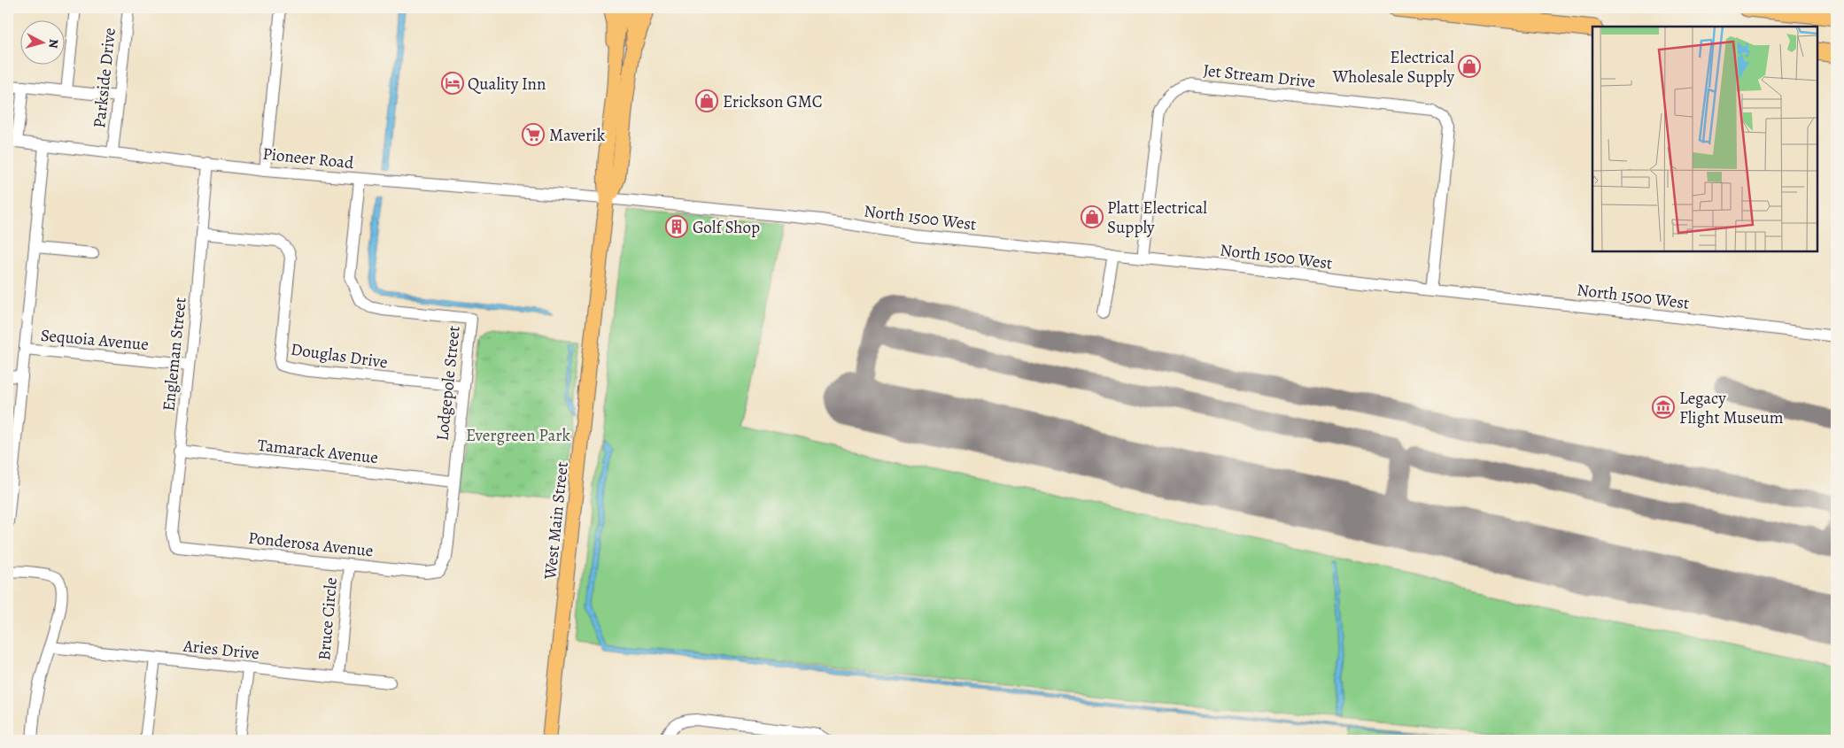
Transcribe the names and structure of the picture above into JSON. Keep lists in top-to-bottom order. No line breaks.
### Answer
{"streets":{"main road":["West Main Street"],"street":["Jet Stream Drive","Parkside Drive","Pioneer Road","North 1500 West","Sequoia Avenue","Engleman Street","Douglas Drive","Lodgepole Street","Tamarack Avenue","Ponderosa Avenue","Bruce Circle","Aries Drive"]},"crossings":[["Jet Stream Drive","North 1500 West"],["Parkside Drive","Pioneer Road"],["Pioneer Road","North 1500 West"],["Pioneer Road","Engleman Street"],["Pioneer Road","Lodgepole Street"],["Pioneer Road","West Main Street"],["North 1500 West","West Main Street"],["Sequoia Avenue","Engleman Street"],["Engleman Street","Douglas Drive"],["Engleman Street","Tamarack Avenue"],["Engleman Street","Ponderosa Avenue"],["Douglas Drive","Lodgepole Street"],["Lodgepole Street","Tamarack Avenue"],["Lodgepole Street","Ponderosa Avenue"],["Ponderosa Avenue","Bruce Circle"],["Bruce Circle","Aries Drive"]],"parks":["Evergreen Park"],"places":{"shop":["Electrical Wholesale Supply","Erickson GMC","Platt Electrical Supply"],"hotel":["Quality Inn"],"supermarket":["Maverik"],"building":["Golf Shop"],"museum":["Legacy Flight Museum"]},"north":"right"}
